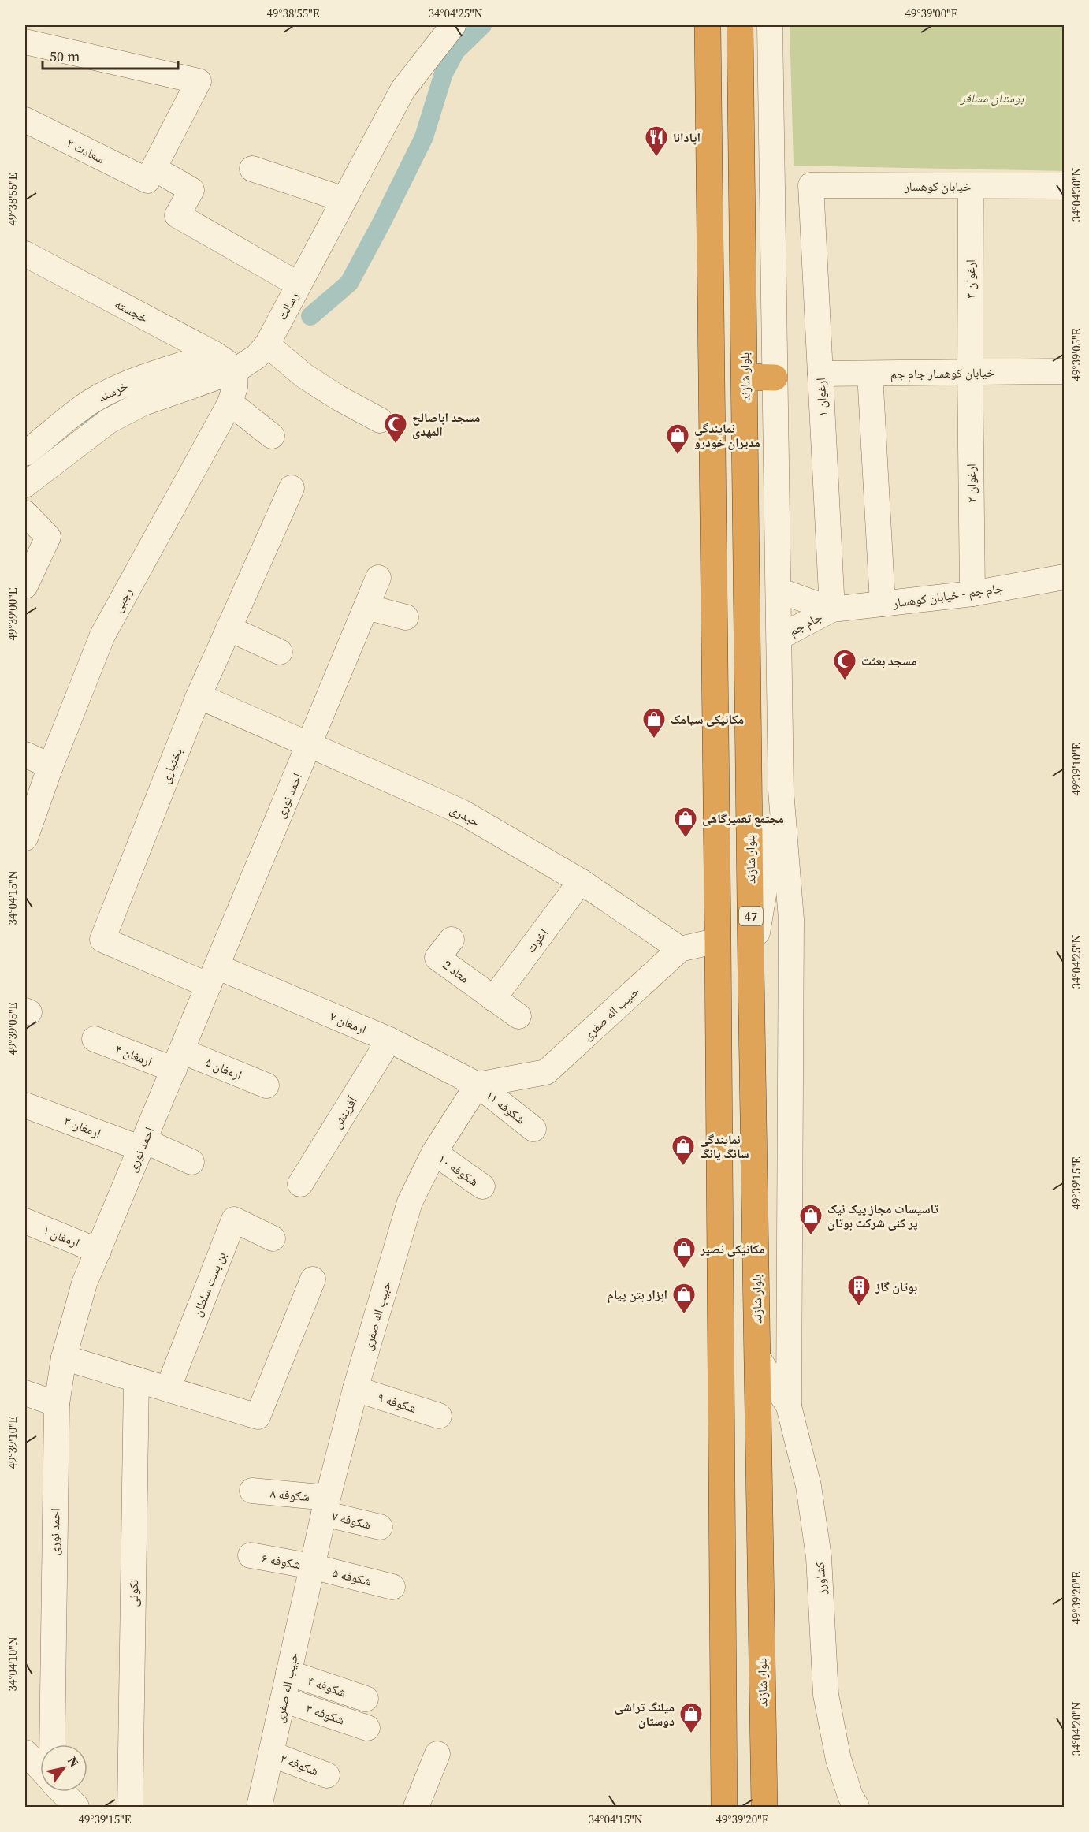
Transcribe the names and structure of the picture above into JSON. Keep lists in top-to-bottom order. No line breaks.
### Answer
{"streets":{"highway":["بلوار شازند","47"],"street":["سعادت ۲","خیابان کوهسار","ارغوان ۳","رسالت","خجسته","خیابان کوهسار جام جم","خرسند","ارغوان ۱","ارغوان ۲","جام جم - خیابان کوهسار","رجبی","جام جم","بختیاری","احمد نوری","حیدری","اخوت","معاد 2","حبیب اله صفری","ارمغان ۷","ارمغان ۴","ارمغان ۵","شکوفه ۱۱","آفرینش","ارمغان ۳","شکوفه ۱۰","ارمغان ۱","بن بست سلطان","شکوفه ۹","شکوفه ۸","شکوفه ۷","شکوفه ۶","شکوفه ۵","کشاورز","نکوئی","شکوفه ۴","شکوفه ۳","شکوفه ۲"]},"crossings":[["سعادت ۲","رسالت"],["خیابان کوهسار","ارغوان ۳"],["خیابان کوهسار","ارغوان ۱"],["ارغوان ۳","خیابان کوهسار جام جم"],["ارغوان ۳","ارغوان ۲"],["رسالت","خجسته"],["رسالت","رجبی"],["خجسته","خرسند"],["خجسته","رجبی"],["خیابان کوهسار جام جم","ارغوان ۱"],["خیابان کوهسار جام جم","ارغوان ۲"],["بلوار شازند","کشاورز"],["ارغوان ۱","جام جم - خیابان کوهسار"],["ارغوان ۱","جام جم"],["ارغوان ۲","جام جم - خیابان کوهسار"],["جام جم - خیابان کوهسار","جام جم"],["بختیاری","احمد نوری"],["بختیاری","حیدری"],["بختیاری","ارمغان ۷"],["احمد نوری","حیدری"],["احمد نوری","ارمغان ۷"],["احمد نوری","ارمغان ۴"],["احمد نوری","ارمغان ۵"],["احمد نوری","ارمغان ۳"],["احمد نوری","ارمغان ۱"],["حیدری","اخوت"],["حیدری","حبیب اله صفری"],["اخوت","معاد 2"],["حبیب اله صفری","ارمغان ۷"],["حبیب اله صفری","شکوفه ۱۱"],["حبیب اله صفری","شکوفه ۱۰"],["حبیب اله صفری","شکوفه ۹"],["حبیب اله صفری","شکوفه ۸"],["حبیب اله صفری","شکوفه ۷"],["حبیب اله صفری","شکوفه ۶"],["حبیب اله صفری","شکوفه ۵"],["حبیب اله صفری","شکوفه ۴"],["حبیب اله صفری","شکوفه ۳"],["حبیب اله صفری","شکوفه ۲"],["ارمغان ۷","شکوفه ۱۱"],["ارمغان ۷","آفرینش"],["ارمغان ۴","ارمغان ۵"],["شکوفه ۸","شکوفه ۷"],["شکوفه ۶","شکوفه ۵"]],"parks":["بوستان مسافر"],"places":{"restaurant":["آپادانا"],"mosque":["مسجد اباصالح المهدی","مسجد بعثت"],"shop":["نمایندگی مدیران خودرو","مکانیکی سیامک","مجتمع تعمیرگاهی","نمایندگی سانگ یانگ","تاسیسات مجاز پیک نیک پر کنی شرکت بوتان","مکانیکی نصیر","ابزار بتن پیام","میلنگ تراشی دوستان"],"building":["بوتان گاز"]},"scale_bar":"50 m","north":"top right","coordinates":["49°38'55\"E","34°04'25\"N","49°39'00\"E","34°04'30\"N","49°39'05\"E","49°39'10\"E","34°04'15\"N","49°39'15\"E","49°39'20\"E","34°04'10\"N","34°04'20\"N"]}
